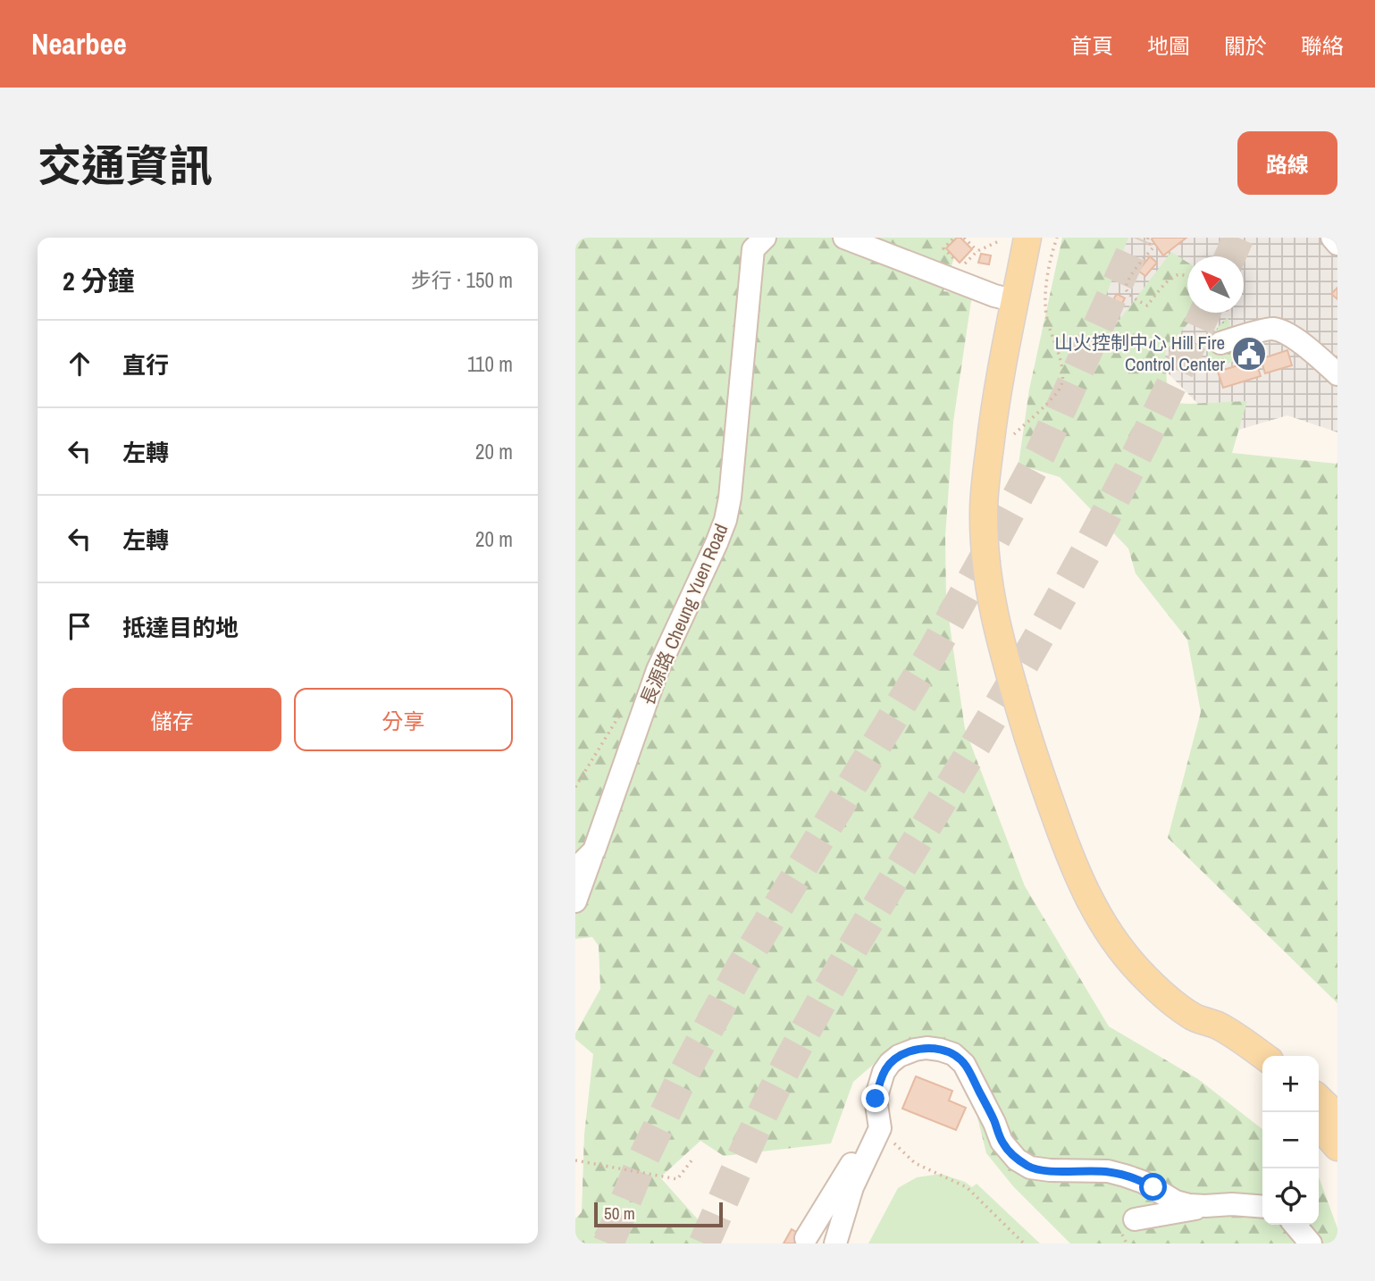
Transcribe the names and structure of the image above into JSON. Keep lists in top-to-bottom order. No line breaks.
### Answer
{"streets":{"lane":["長源路 Cheung Yuen Road"]},"places":{"public building":["山火控制中心 Hill Fire Control Center"]},"scale_bar":"50 m","north":"top left","page":{"header":"Nearbee","nav":["首頁","地圖","關於","聯絡"],"title":"交通資訊","buttons":["路線",["儲存","分享"]],"heading":["2 分鐘","步行 · 150 m"],"list":[["直行","110 m"],["左轉","20 m"],["左轉","20 m"],"抵達目的地"],"map_buttons":["+","−"],"scale":"50 m"}}
